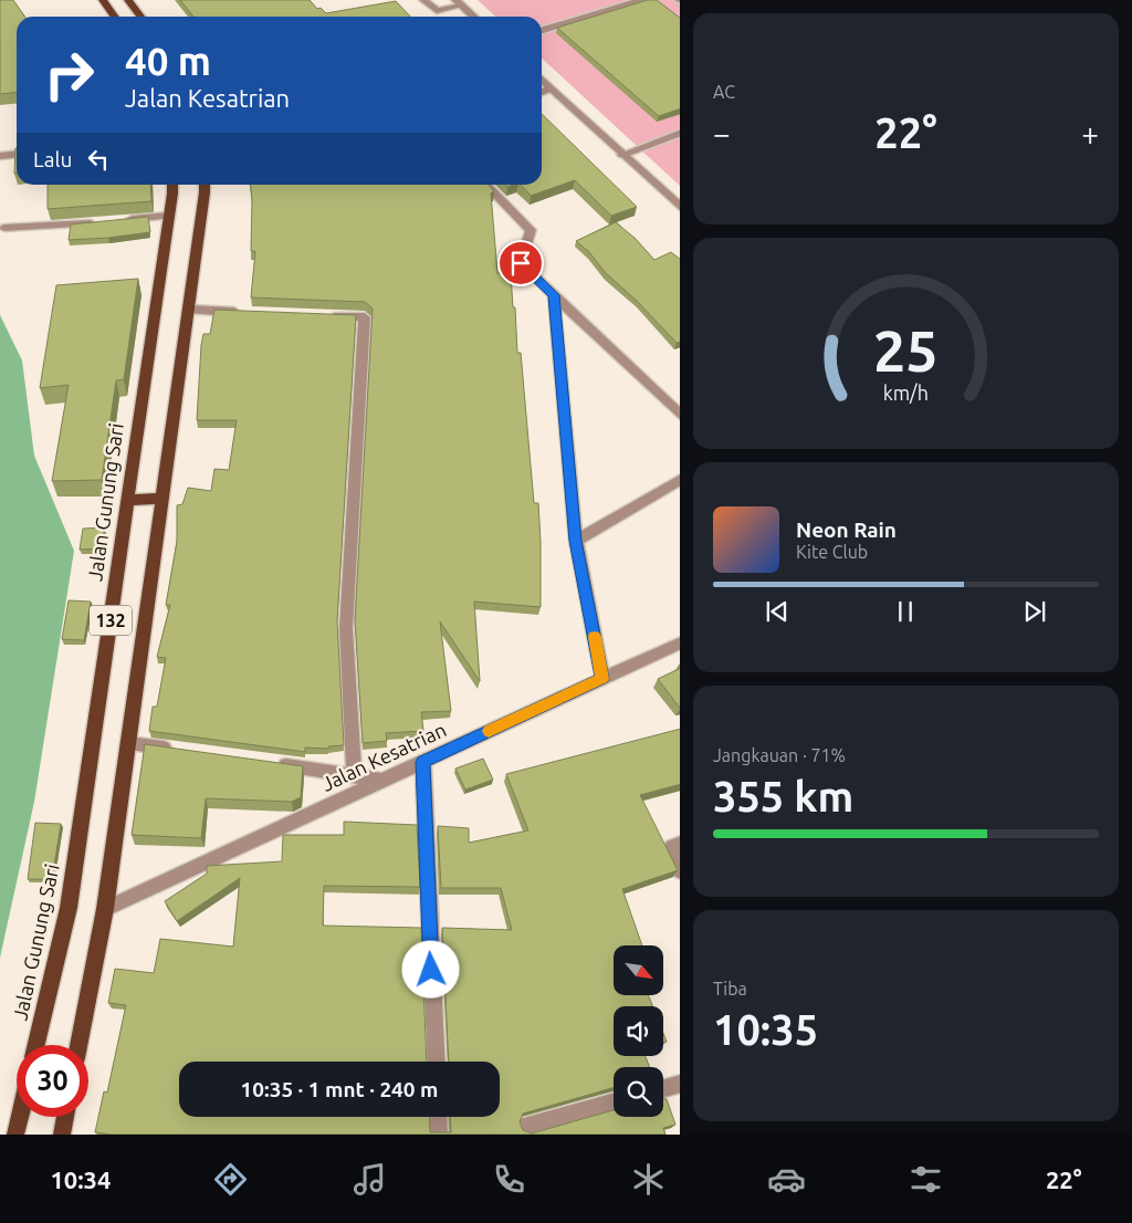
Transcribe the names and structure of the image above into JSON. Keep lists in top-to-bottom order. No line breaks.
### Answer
{"streets":{"main road":["Jalan Gunung Sari","132"],"street":["Jalan Kesatrian"]},"crossings":[["132","Jalan Kesatrian"]],"north":"bottom right","page":{"tile":["AC",["Jangkauan · 71%","355 km"],["Tiba","10:35"]],"turn":["40 m","Jalan Kesatrian"],"heat":["−","22°","+"],"then":"Lalu","song":["Neon Rain","Kite Club"],"limit":"30","trip":"10:35 · 1 mnt · 240 m","tabs":["10:34","22°"],"gauge":["25","km/h"]}}
